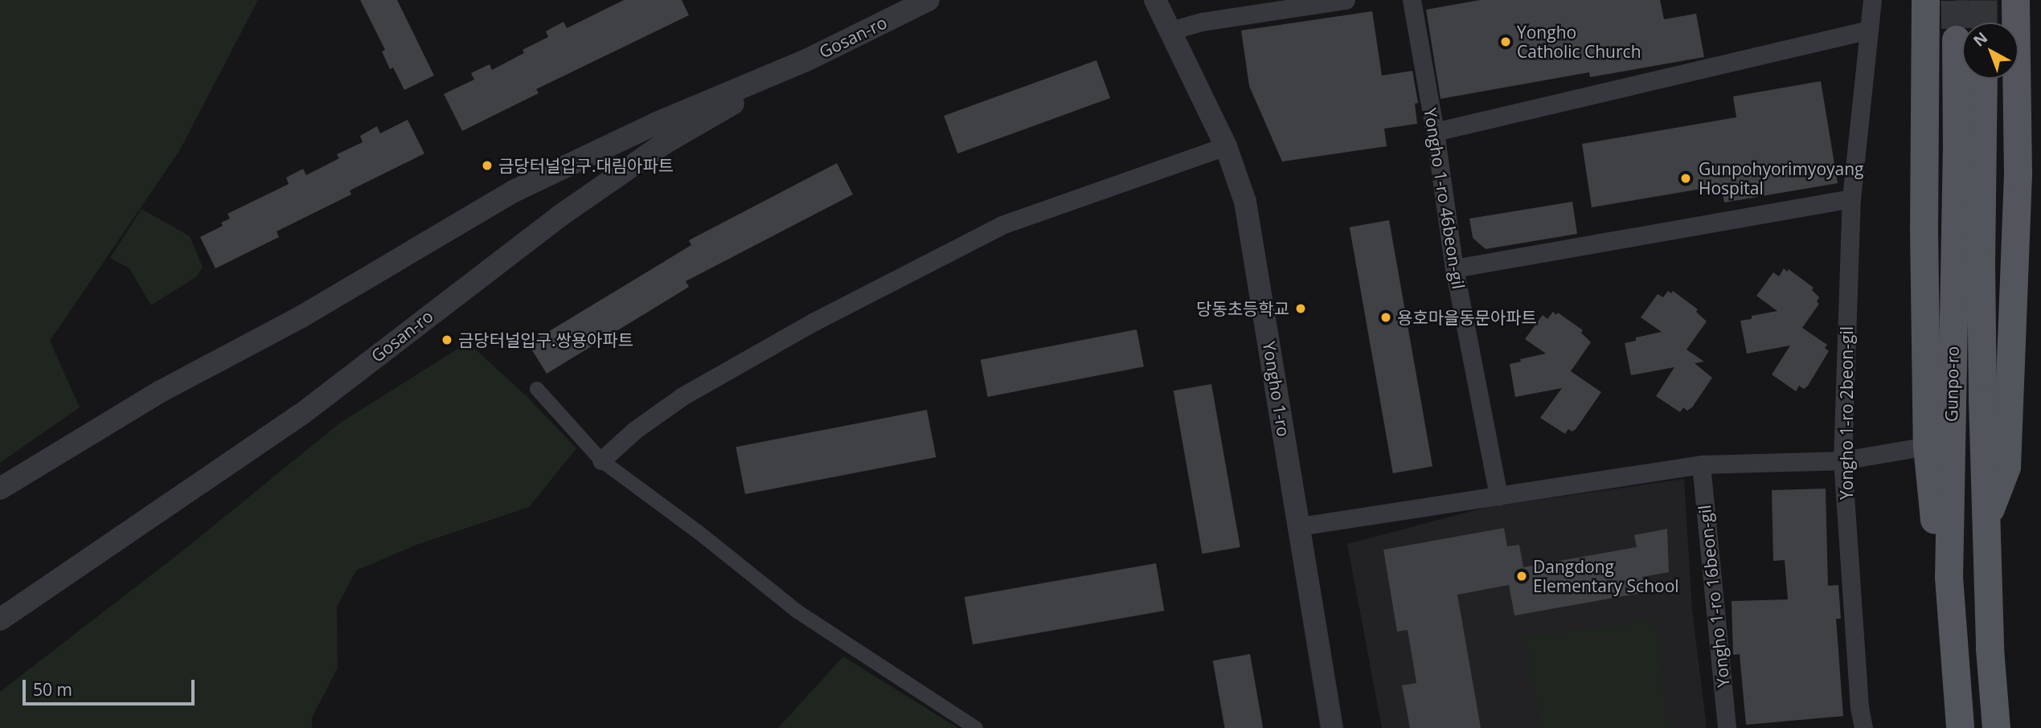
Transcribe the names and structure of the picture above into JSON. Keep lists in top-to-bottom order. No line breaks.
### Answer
{"streets":{"main road":["Gunpo-ro"],"street":["Gosan-ro","Yongho 1-ro 46beon-gil","Yongho 1-ro","Yongho 1-ro 2beon-gil","Yongho 1-ro 16beon-gil"]},"places":["Yongho Catholic Church","금당터널입구.대림아파트","Gunpohyorimyoyang Hospital","당동초등학교","용호마을동문아파트","금당터널입구.쌍용아파트","Dangdong Elementary School"],"scale_bar":"50 m","north":"top left"}
